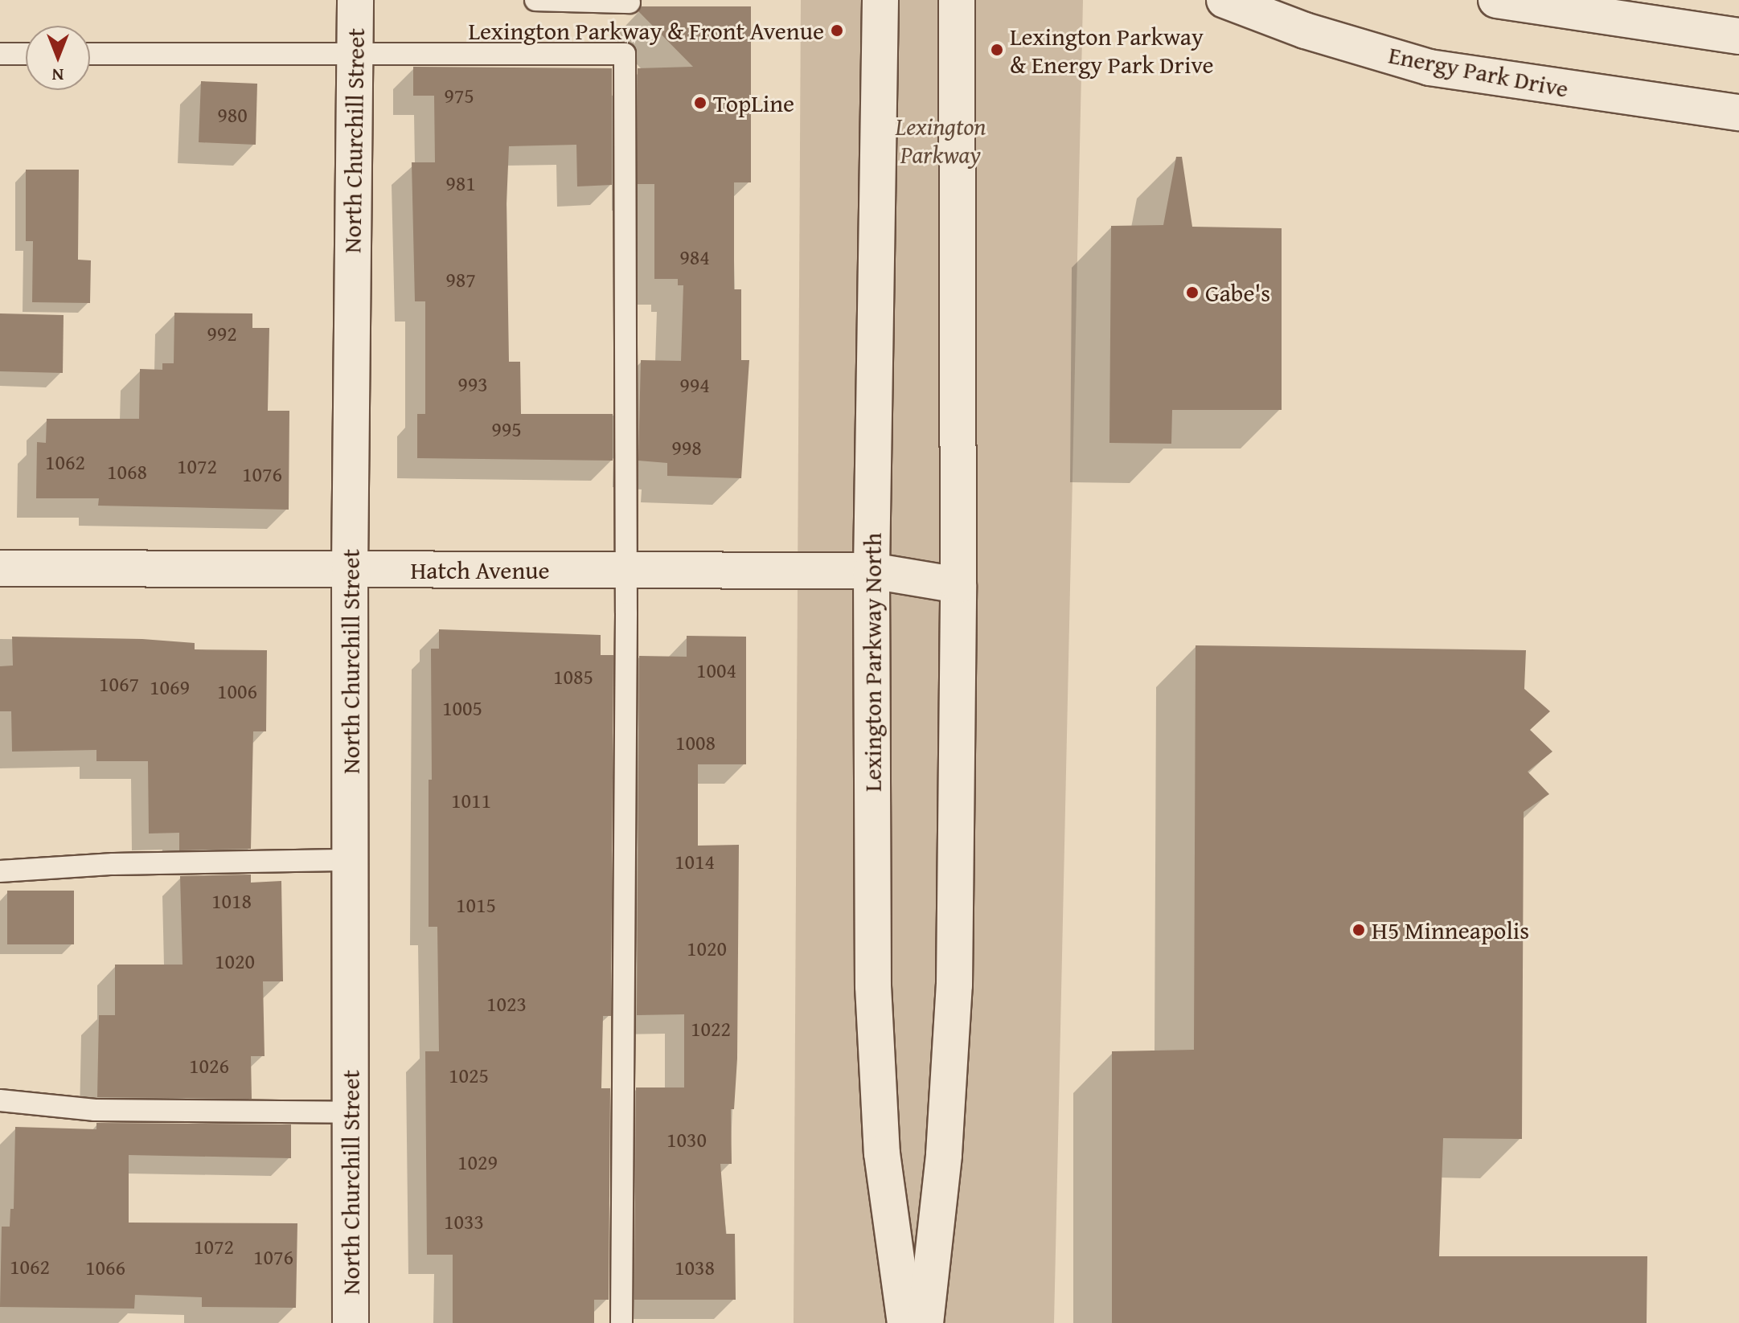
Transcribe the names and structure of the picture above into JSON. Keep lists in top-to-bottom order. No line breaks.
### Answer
{"streets":{"street":["Energy Park Drive","North Churchill Street","Hatch Avenue","Lexington Parkway North"]},"crossings":[["North Churchill Street","Hatch Avenue"],["Hatch Avenue","Lexington Parkway North"]],"parks":["Lexington Parkway"],"places":["Lexington Parkway & Front Avenue","Lexington Parkway & Energy Park Drive","TopLine","Gabe's","H5 Minneapolis"],"house_numbers":["975","980","981","984","987","992","993","994","995","998","1062","1072","1068","1076","1004","1085","1067","1069","1006","1005","1008","1011","1014","1018","1015","1020","1020","1023","1022","1026","1025","1030","1029","1033","1072","1076","1062","1066","1038"],"north":"bottom"}
